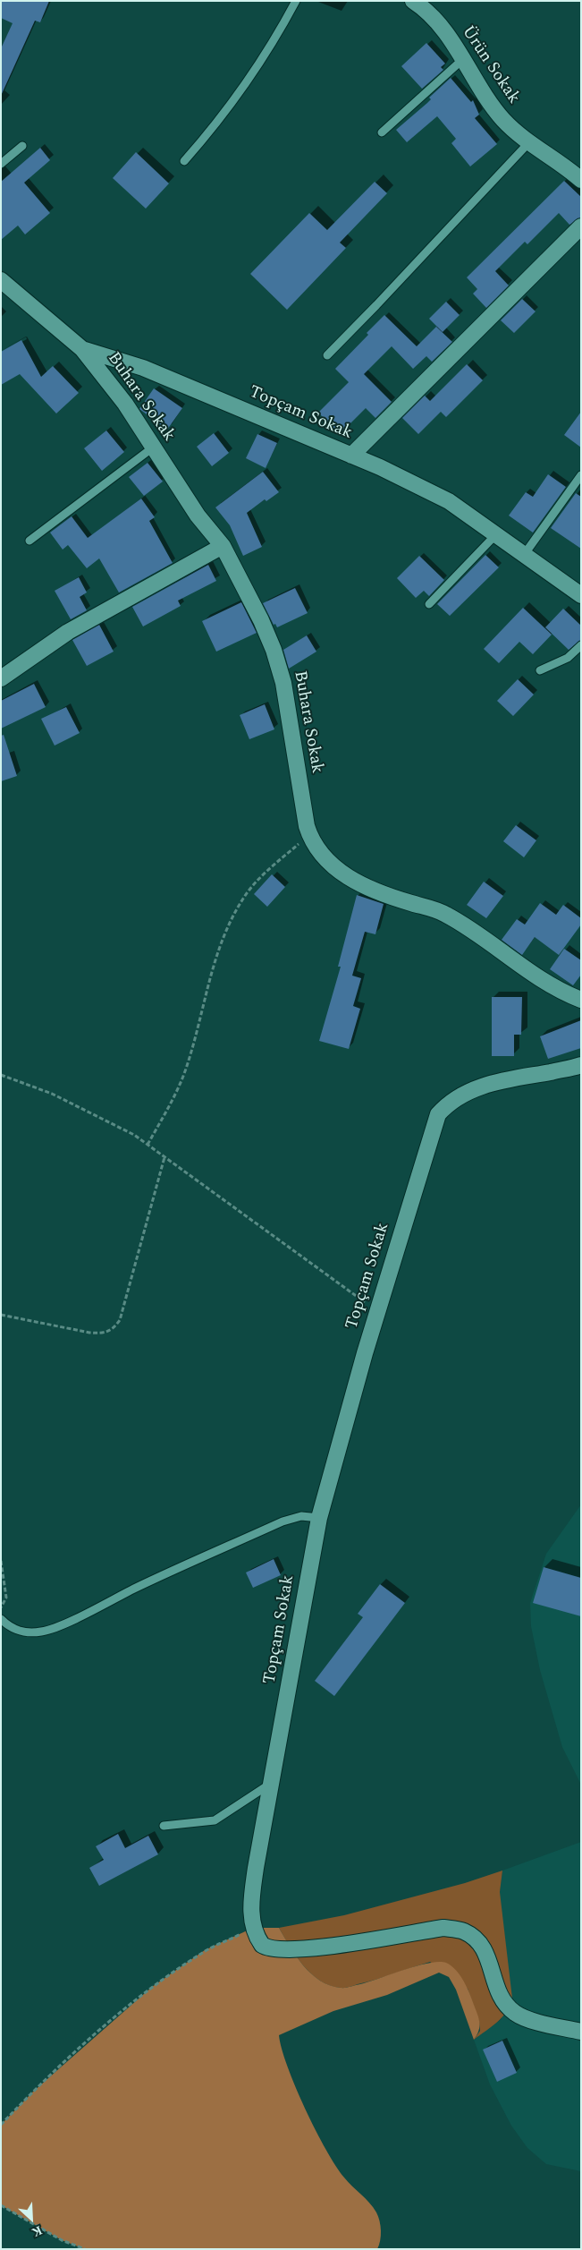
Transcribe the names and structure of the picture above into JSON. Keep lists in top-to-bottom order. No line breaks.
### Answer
{"streets":{"street":["Ürün Sokak","Buhara Sokak","Topçam Sokak"]},"crossings":[["Buhara Sokak","Topçam Sokak"]],"north":"bottom right"}
